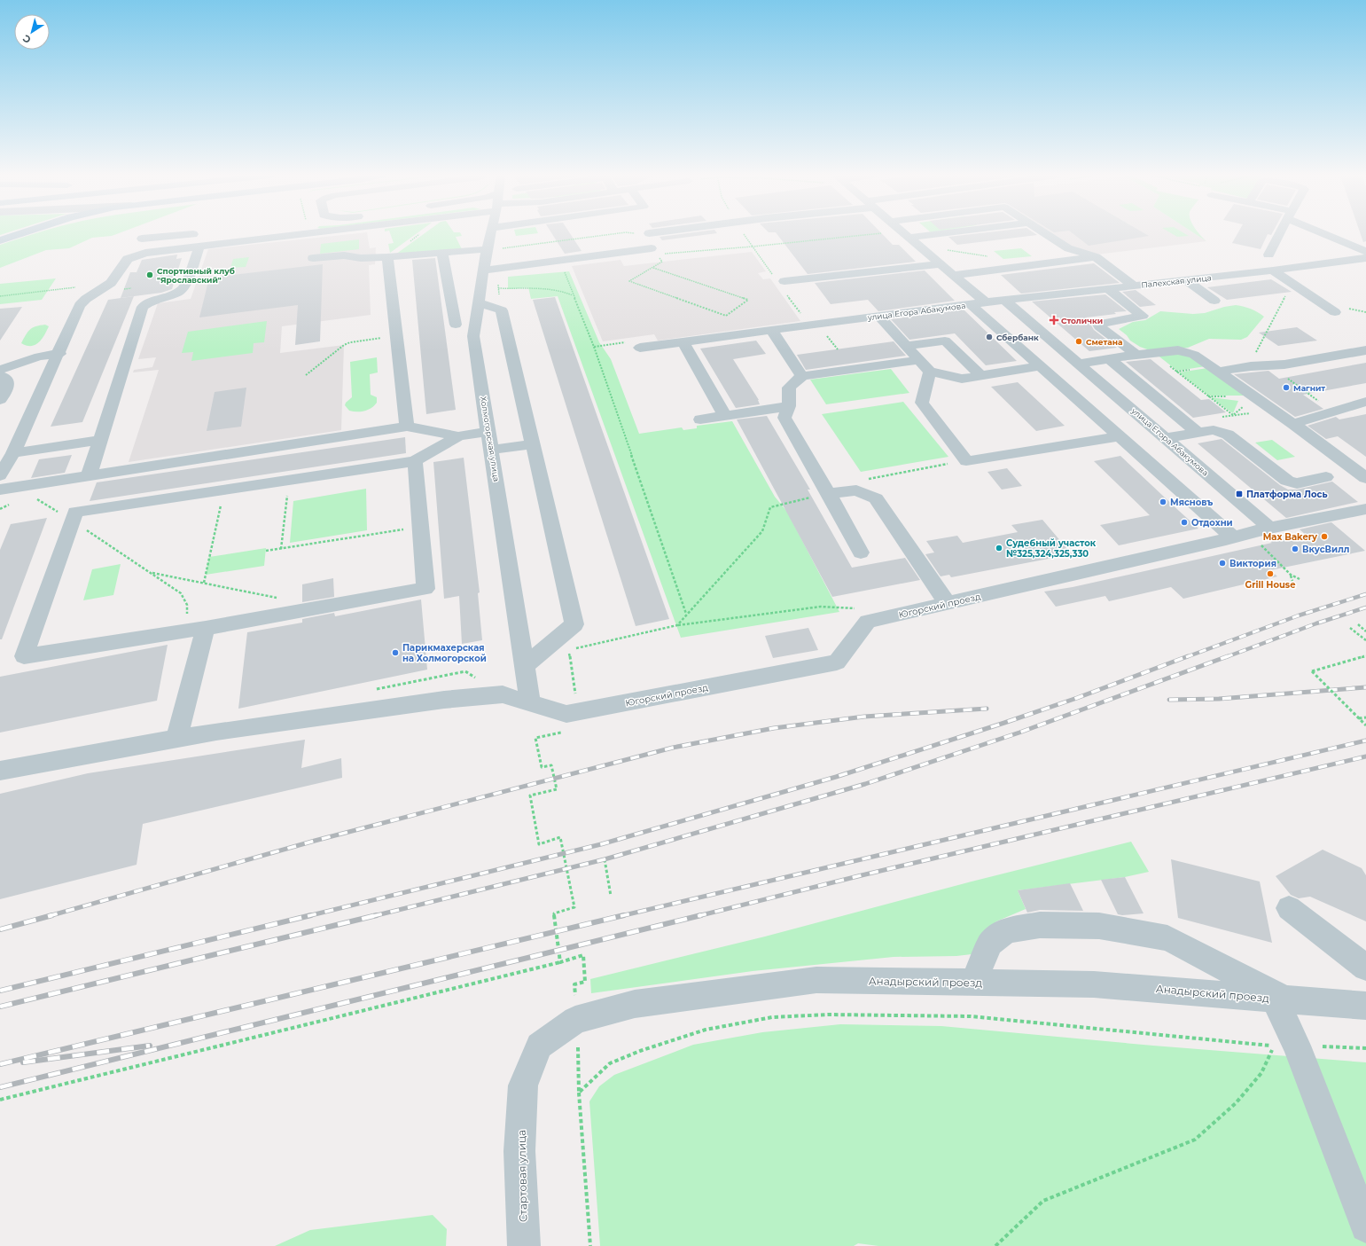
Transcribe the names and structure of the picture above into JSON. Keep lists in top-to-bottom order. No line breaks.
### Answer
{"streets":{"street":["Палехская улица","улица Егора Абакумова","Холмогорская улица","Югорский проезд","Анадырский проезд","Стартовая улица"]},"crossings":[["Палехская улица","улица Егора Абакумова"],["улица Егора Абакумова","Югорский проезд"],["Холмогорская улица","Югорский проезд"],["Анадырский проезд","Стартовая улица"]],"places":{"other":["Спортивный клуб \"Ярославский\"","Сбербанк","Сметана","Магнит","Мясновъ","Отдохни","Max Bakery","Судебный участок №325,324,325,330","ВкусВилл","Виктория","Grill House","Парикмахерская на Холмогорской"],"health":["Столички"],"transit":["Платформа Лось"]},"north":"bottom left"}
